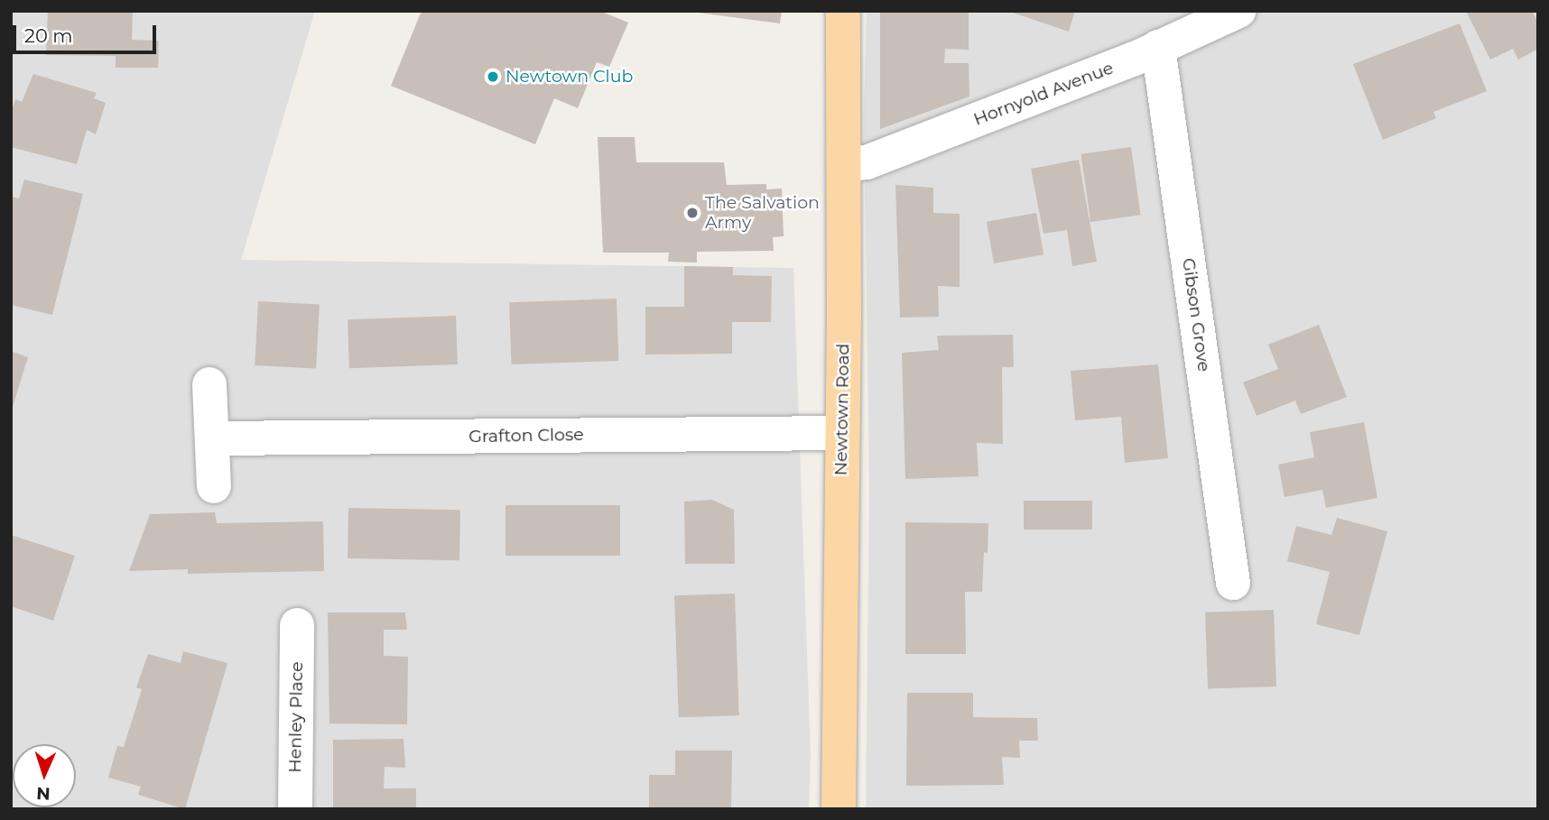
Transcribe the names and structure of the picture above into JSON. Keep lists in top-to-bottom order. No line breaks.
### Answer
{"streets":{"main road":["Newtown Road"],"street":["Hornyold Avenue","Gibson Grove","Grafton Close","Henley Place"]},"crossings":[["Hornyold Avenue","Gibson Grove"],["Hornyold Avenue","Newtown Road"],["Newtown Road","Grafton Close"]],"places":["Newtown Club","The Salvation Army"],"scale_bar":"20 m","north":"bottom"}
